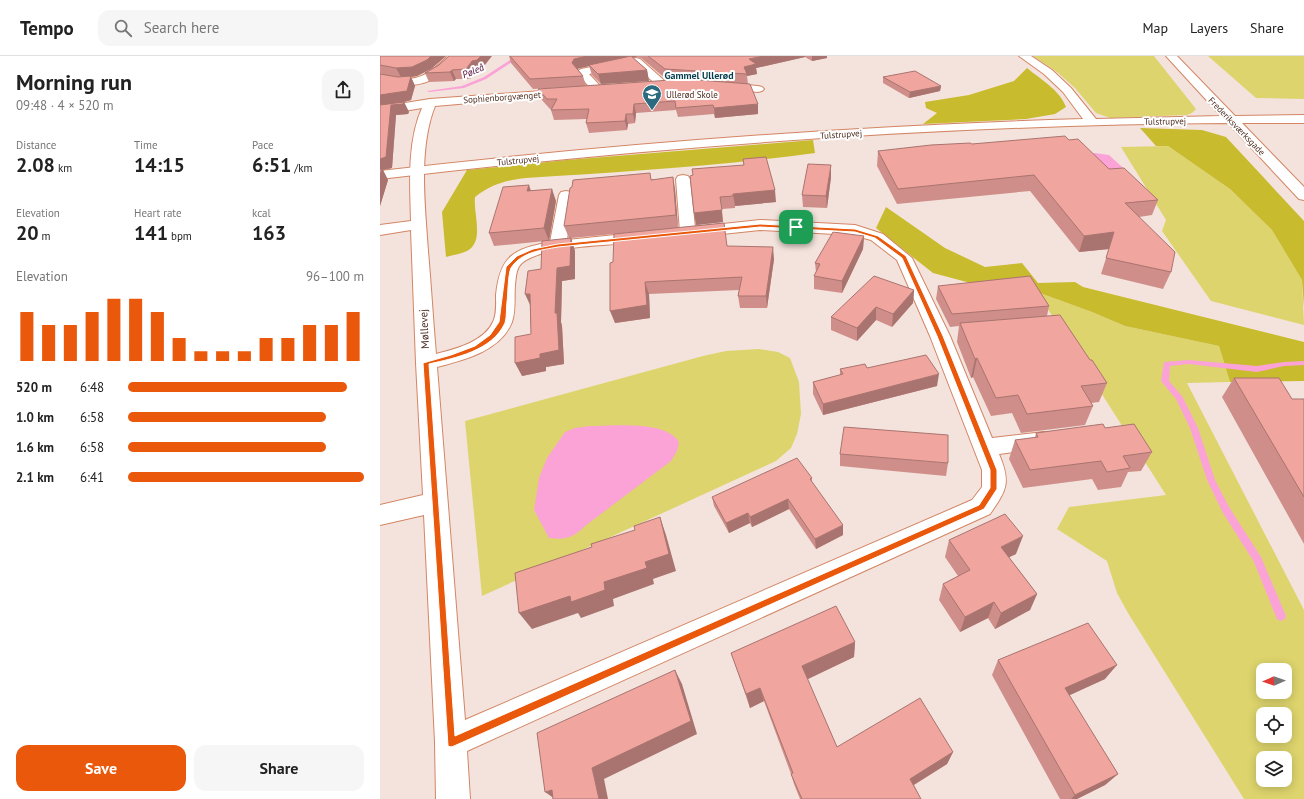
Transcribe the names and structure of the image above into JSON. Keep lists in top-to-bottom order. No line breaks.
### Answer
{"streets":{"street":["Sophienborgvænget","Tulstrupvej","Frederiksværksgade","Møllevej"]},"crossings":[["Tulstrupvej","Frederiksværksgade"],["Tulstrupvej","Møllevej"]],"districts":["Gammel Ullerød"],"water":["Pøleå"],"places":{"school or university":["Ullerød Skole"]},"north":"left","page":{"header":"Tempo","search":"Search here","nav":["Map","Layers","Share"],"heading":["Morning run","09:48 · 4 × 520 m"],"stats":[["Distance","2.08 km"],["Time","14:15"],["Pace","6:51 /km"],["Elevation","20 m"],["Heart rate","141 bpm"],["kcal","163"]],"chart":["Elevation","96–100 m"],"list":[{"name":"520 m","note":"6:48"},{"name":"1.0 km","note":"6:58"},{"name":"1.6 km","note":"6:58"},{"name":"2.1 km","note":"6:41"}],"buttons":["Save","Share"]}}
